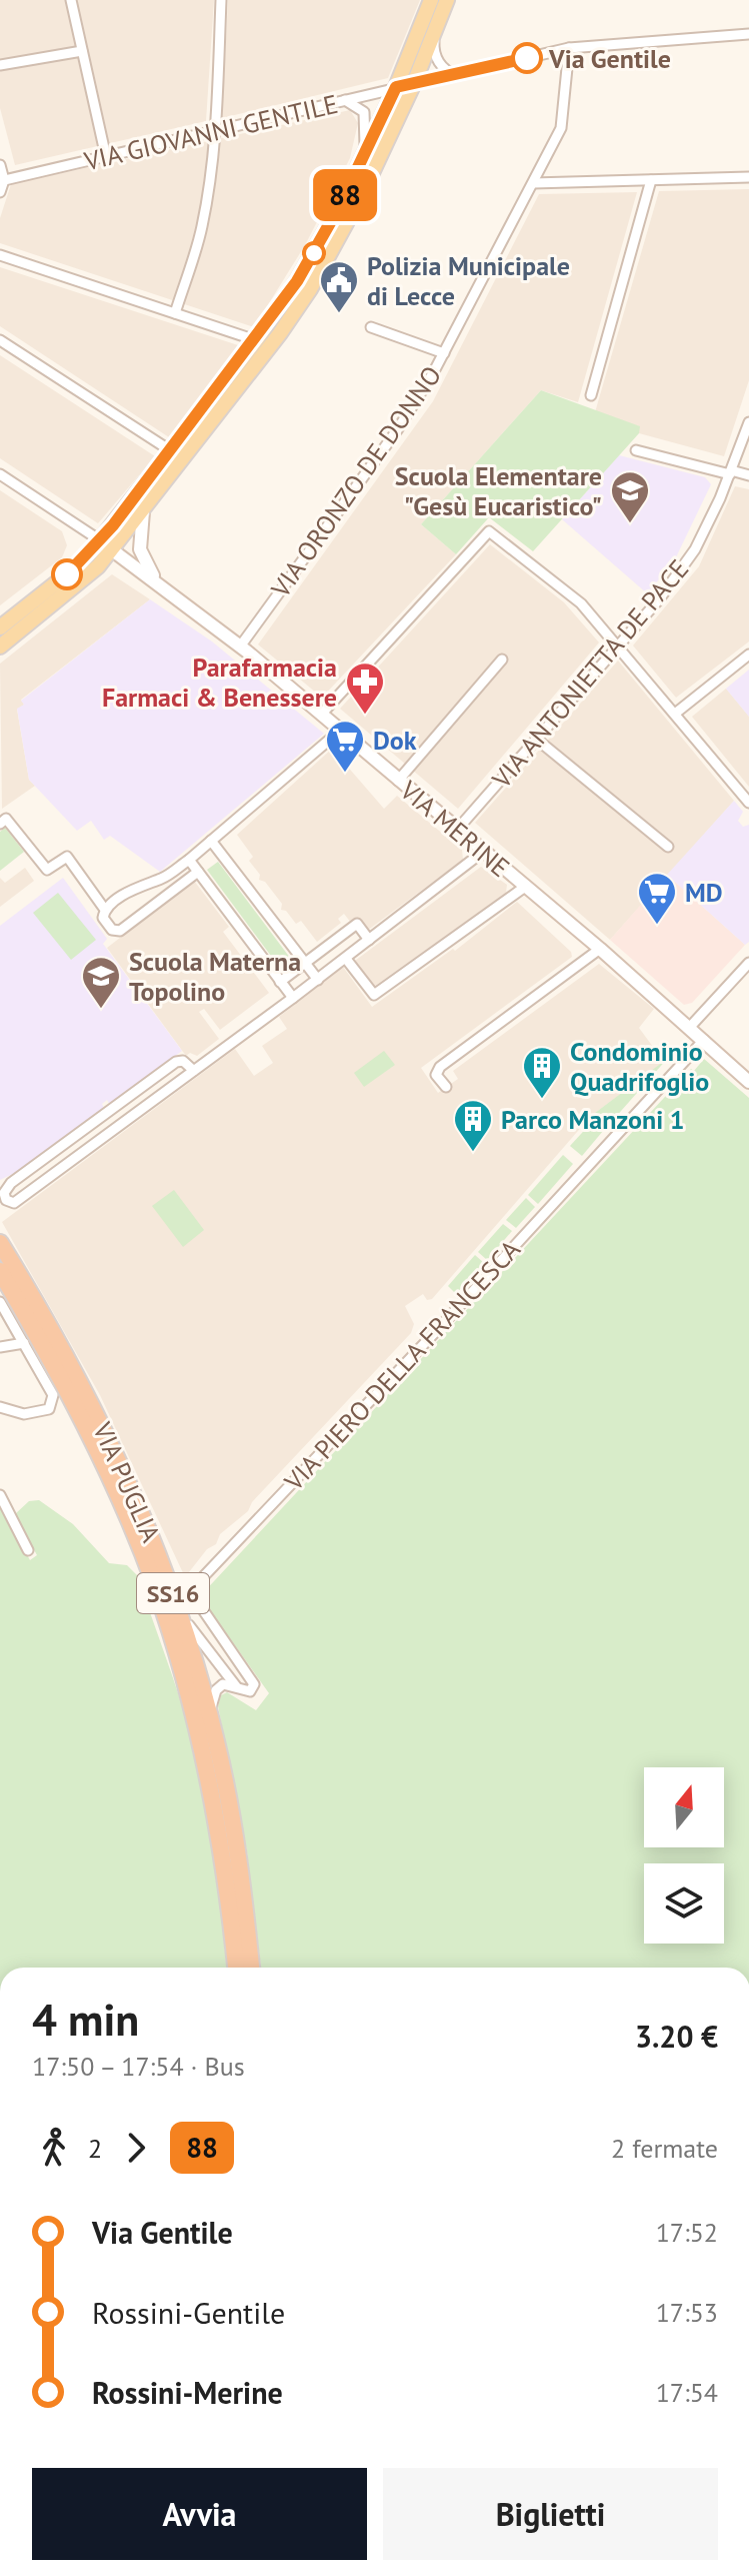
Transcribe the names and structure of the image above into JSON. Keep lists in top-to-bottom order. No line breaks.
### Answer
{"streets":{"highway":["VIA PUGLIA","SS16"],"main road":["VIA MERINE"],"street":["VIA GIOVANNI GENTILE","VIA ORONZO DE DONNO","VIA ANTONIETTA DE PACE","VIA PIERO DELLA FRANCESCA"]},"crossings":[["VIA GIOVANNI GENTILE","VIA ORONZO DE DONNO"],["VIA ORONZO DE DONNO","VIA MERINE"],["VIA ANTONIETTA DE PACE","VIA MERINE"],["VIA MERINE","VIA PIERO DELLA FRANCESCA"],["VIA PIERO DELLA FRANCESCA","VIA PUGLIA"]],"places":{"other":["Via Gentile"],"public building":["Polizia Municipale di Lecce"],"school or university":["Scuola Elementare \"Gesù Eucaristico\"","Scuola Materna Topolino"],"pharmacy":["Parafarmacia Farmaci & Benessere"],"supermarket":["Dok","MD"],"building":["Condominio Quadrifoglio","Parco Manzoni 1"]},"lines":["bus line 88"],"north":"top","page":{"on_map":"88","heading":["4 min","17:50 – 17:54 · Bus","3.20 €"],"legs":["2","88","2 fermate"],"list":[{"name":"Via Gentile","value":"17:52"},{"name":"Rossini-Gentile","value":"17:53"},{"name":"Rossini-Merine","value":"17:54"}],"buttons":["Avvia","Biglietti"]}}
